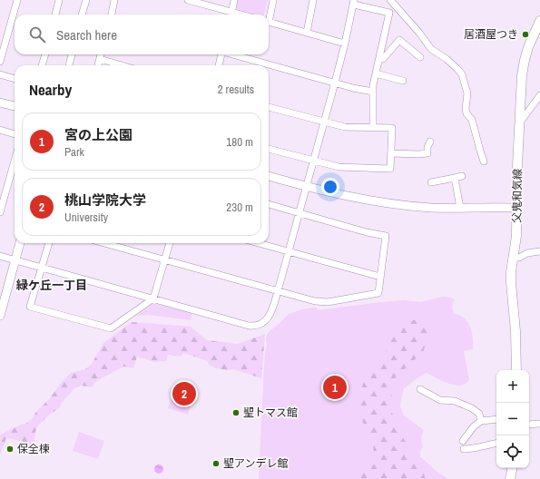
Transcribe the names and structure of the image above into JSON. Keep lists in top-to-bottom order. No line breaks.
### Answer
{"streets":{"main road":["父鬼和気線"]},"districts":["緑ケ丘一丁目"],"places":["居酒屋つき","聖トマス館","保全棟","聖アンデレ館"],"page":{"search":"Search here","heading":["Nearby","2 results"],"list":[{"mark":"1","name":"宮の上公園","note":"Park","value":"180 m"},{"mark":"2","name":"桃山学院大学","note":"University","value":"230 m"}],"map_buttons":["+","−"],"pins":["1","2"]}}
